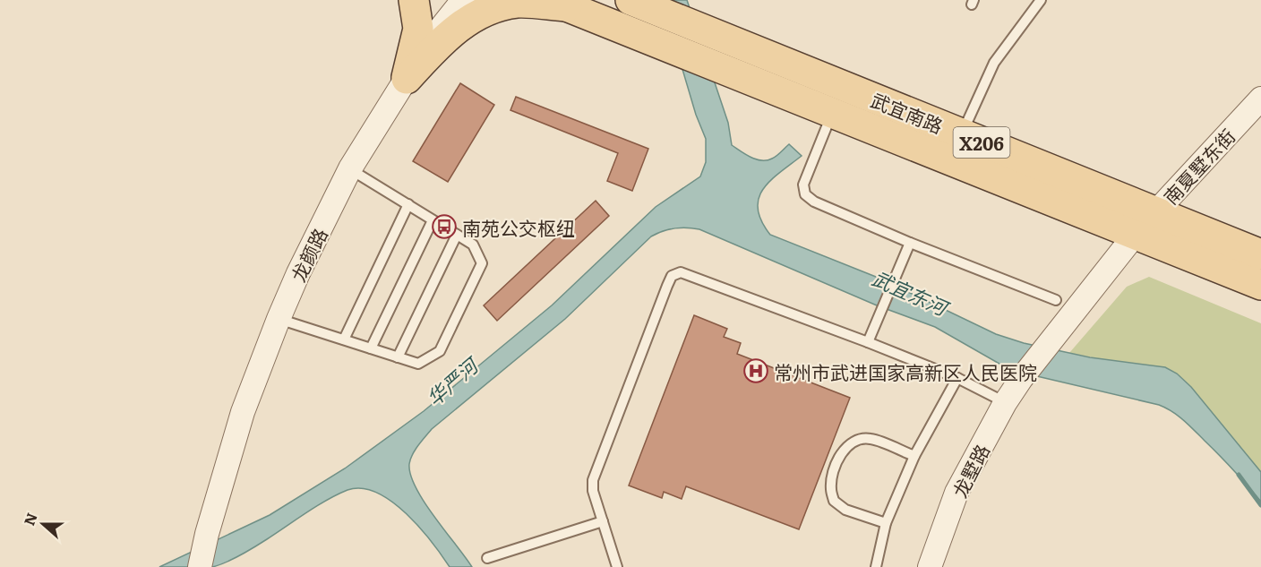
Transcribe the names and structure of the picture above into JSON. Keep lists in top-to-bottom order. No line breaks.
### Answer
{"streets":{"main road":["武宜南路","X206"],"street":["南夏墅东街","龙颜路","龙墅路"]},"crossings":[["武宜南路","南夏墅东街"],["武宜南路","龙墅路"],["南夏墅东街","龙墅路"]],"water":["武宜东河","华严河"],"places":{"bus stop":["南苑公交枢纽"],"hospital":["常州市武进国家高新区人民医院"]},"north":"left"}
